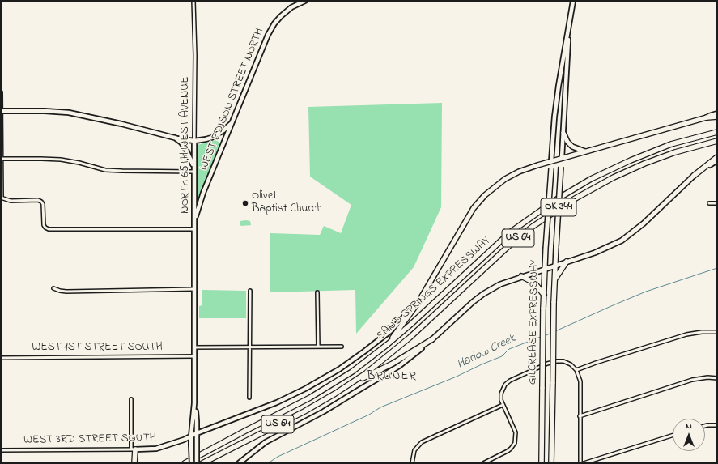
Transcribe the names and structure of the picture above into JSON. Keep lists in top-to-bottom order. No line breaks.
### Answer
{"streets":{"highway":["OK 344","US 64","SAND SPRINGS EXPRESSWAY","GILCREASE EXPRESSWAY"],"street":["WEST EDISON STREET NORTH","NORTH 65TH WEST AVENUE","WEST 1ST STREET SOUTH","WEST 3RD STREET SOUTH"]},"crossings":[["WEST EDISON STREET NORTH","NORTH 65TH WEST AVENUE"],["NORTH 65TH WEST AVENUE","WEST 1ST STREET SOUTH"]],"districts":["BRUNER"],"water":["Harlow Creek"],"places":["Olivet Baptist Church"],"north":"top"}
